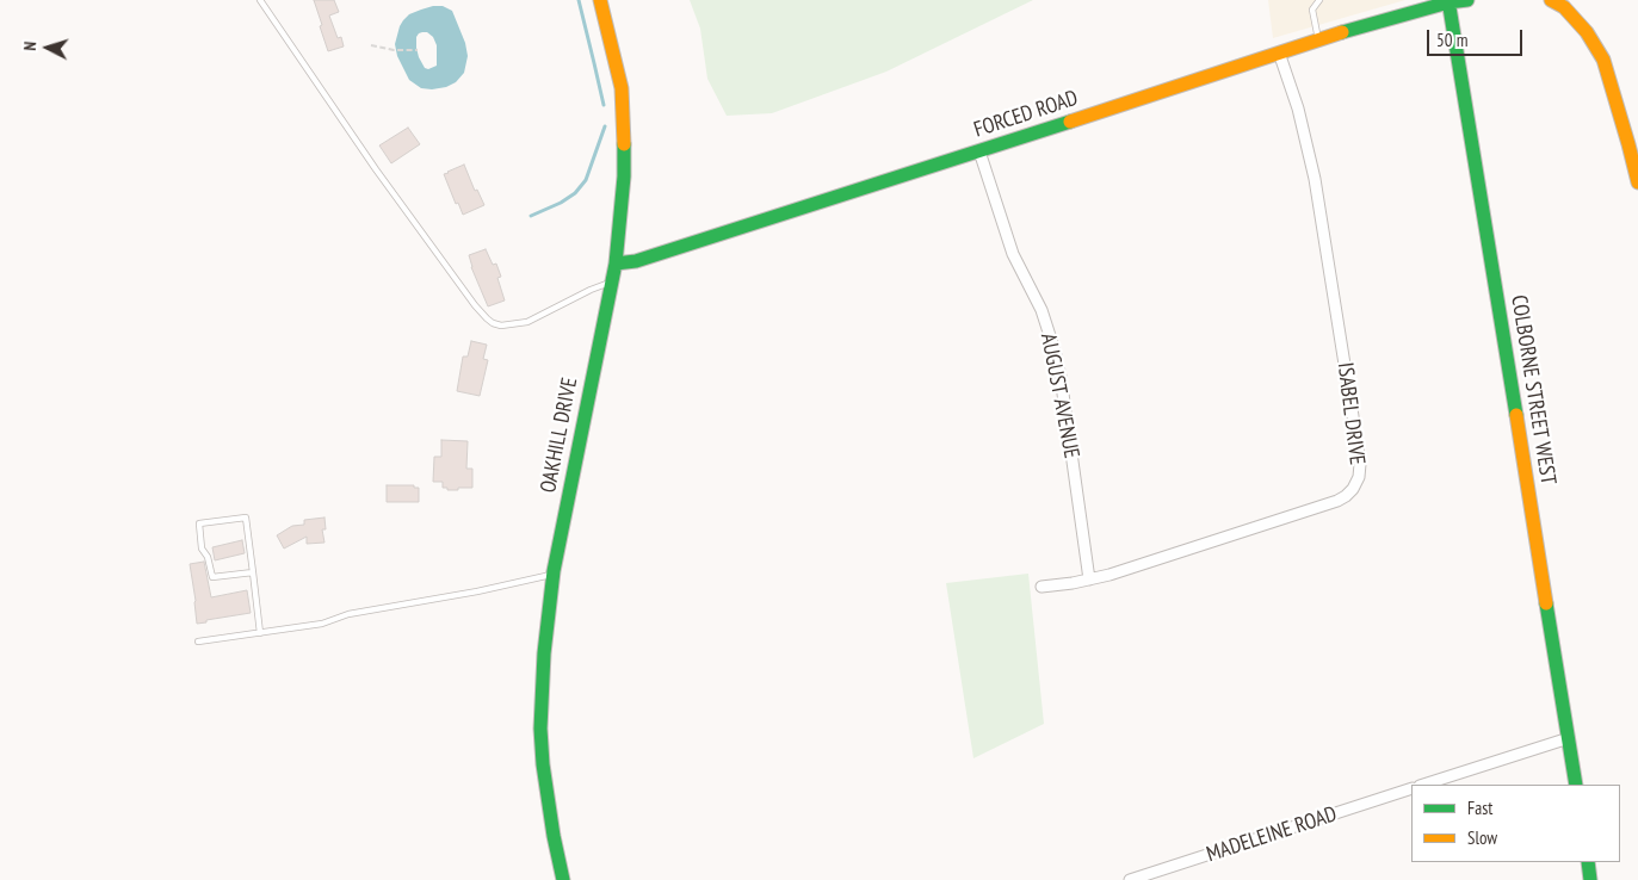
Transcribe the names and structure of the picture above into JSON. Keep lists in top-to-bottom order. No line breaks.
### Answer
{"streets":{"street":["FORCED ROAD","COLBORNE STREET WEST","AUGUST AVENUE","ISABEL DRIVE","OAKHILL DRIVE","MADELEINE ROAD"]},"crossings":[["FORCED ROAD","COLBORNE STREET WEST"],["FORCED ROAD","AUGUST AVENUE"],["FORCED ROAD","ISABEL DRIVE"],["FORCED ROAD","OAKHILL DRIVE"],["AUGUST AVENUE","ISABEL DRIVE"]],"legend":["Fast","Slow"],"scale_bar":"50 m","north":"left"}
